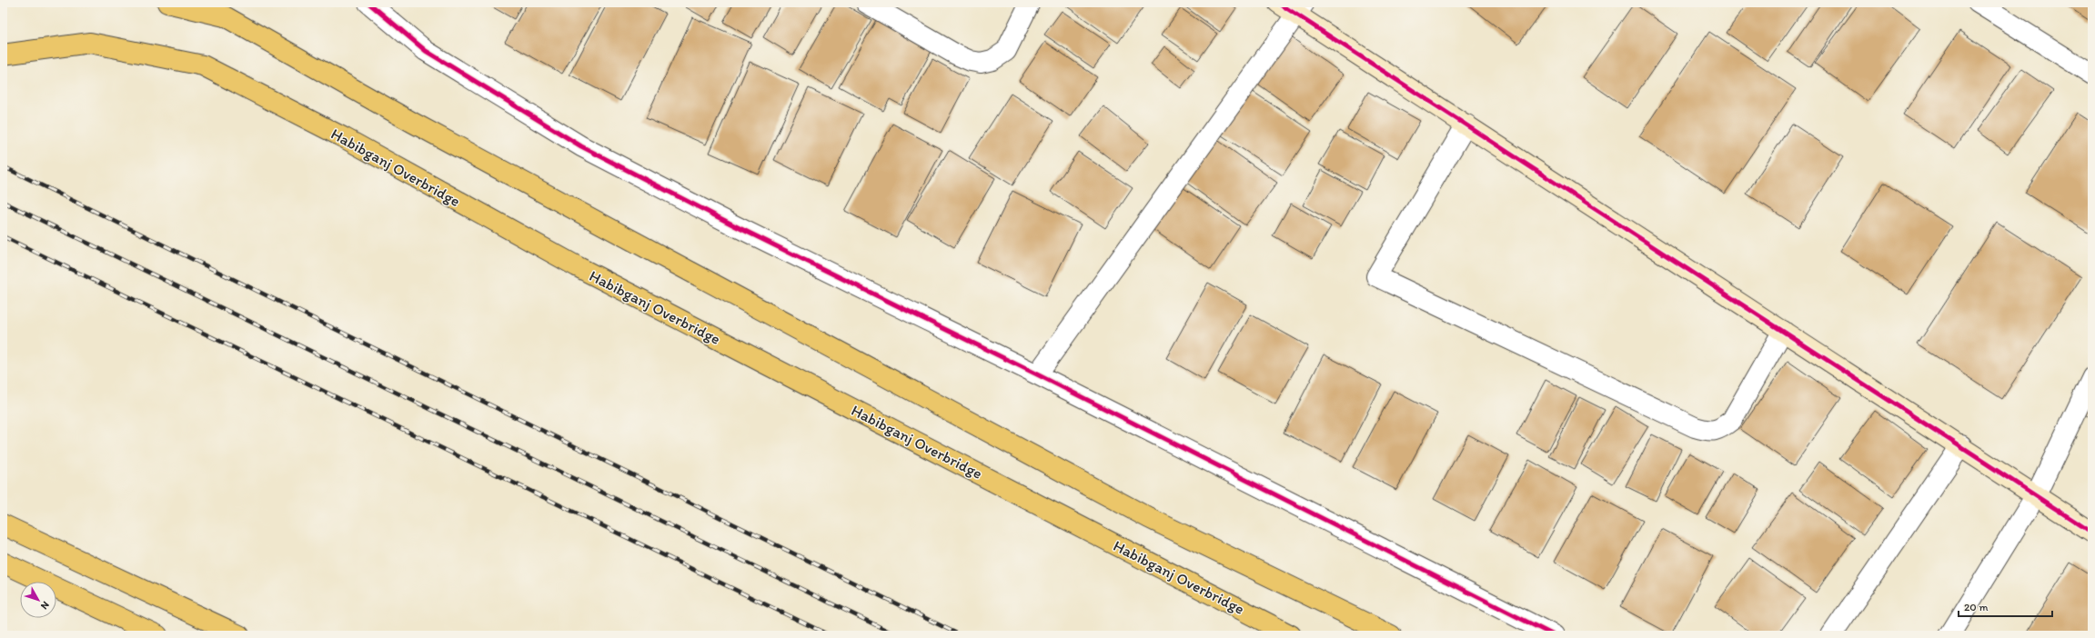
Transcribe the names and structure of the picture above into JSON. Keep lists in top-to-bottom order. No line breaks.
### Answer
{"streets":{"main road":["Habibganj Overbridge"]},"scale_bar":"20 m","north":"bottom right"}
